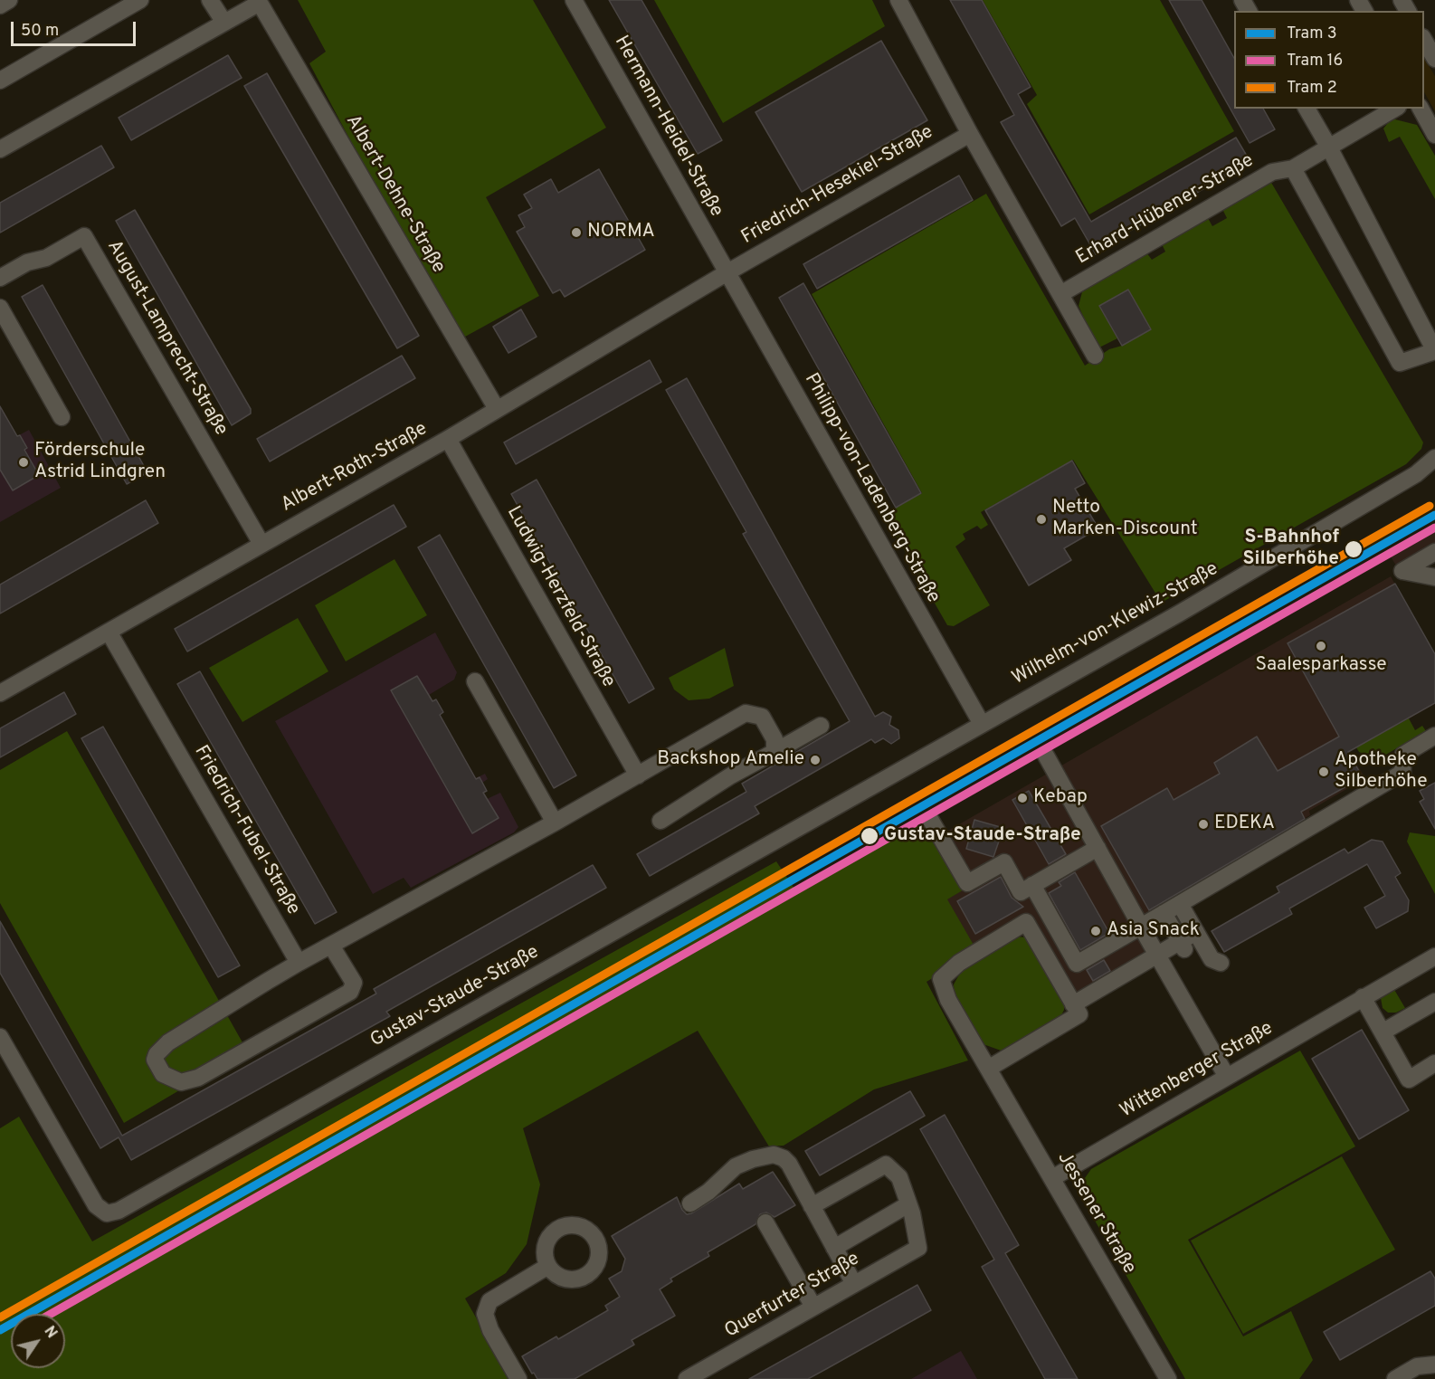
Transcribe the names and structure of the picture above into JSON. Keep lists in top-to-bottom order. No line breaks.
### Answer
{"streets":{"street":["Hermann-Heidel-Straße","Friedrich-Hesekiel-Straße","Albert-Dehne-Straße","Erhard-Hübener-Straße","August-Lamprecht-Straße","Albert-Roth-Straße","Philipp-von-Ladenberg-Straße","Ludwig-Herzfeld-Straße","Wilhelm-von-Klewiz-Straße","Friedrich-Fubel-Straße","Gustav-Staude-Straße","Wittenberger Straße","Jessener Straße","Querfurter Straße"]},"crossings":[["Hermann-Heidel-Straße","Friedrich-Hesekiel-Straße"],["Hermann-Heidel-Straße","Albert-Roth-Straße"],["Hermann-Heidel-Straße","Philipp-von-Ladenberg-Straße"],["Friedrich-Hesekiel-Straße","Albert-Roth-Straße"],["Friedrich-Hesekiel-Straße","Philipp-von-Ladenberg-Straße"],["Albert-Dehne-Straße","Albert-Roth-Straße"],["August-Lamprecht-Straße","Albert-Roth-Straße"],["Albert-Roth-Straße","Philipp-von-Ladenberg-Straße"],["Albert-Roth-Straße","Ludwig-Herzfeld-Straße"],["Albert-Roth-Straße","Friedrich-Fubel-Straße"],["Philipp-von-Ladenberg-Straße","Wilhelm-von-Klewiz-Straße"],["Philipp-von-Ladenberg-Straße","Gustav-Staude-Straße"],["Wilhelm-von-Klewiz-Straße","Gustav-Staude-Straße"],["Wittenberger Straße","Jessener Straße"]],"places":["NORMA","Förderschule Astrid Lindgren","Netto Marken-Discount","S-Bahnhof Silberhöhe","Saalesparkasse","Backshop Amelie","Apotheke Silberhöhe","Kebap","EDEKA","Gustav-Staude-Straße","Asia Snack"],"lines":["tram line 2","tram line 3","tram line 16"],"legend":["Tram 3","Tram 16","Tram 2"],"scale_bar":"50 m","north":"top right"}
